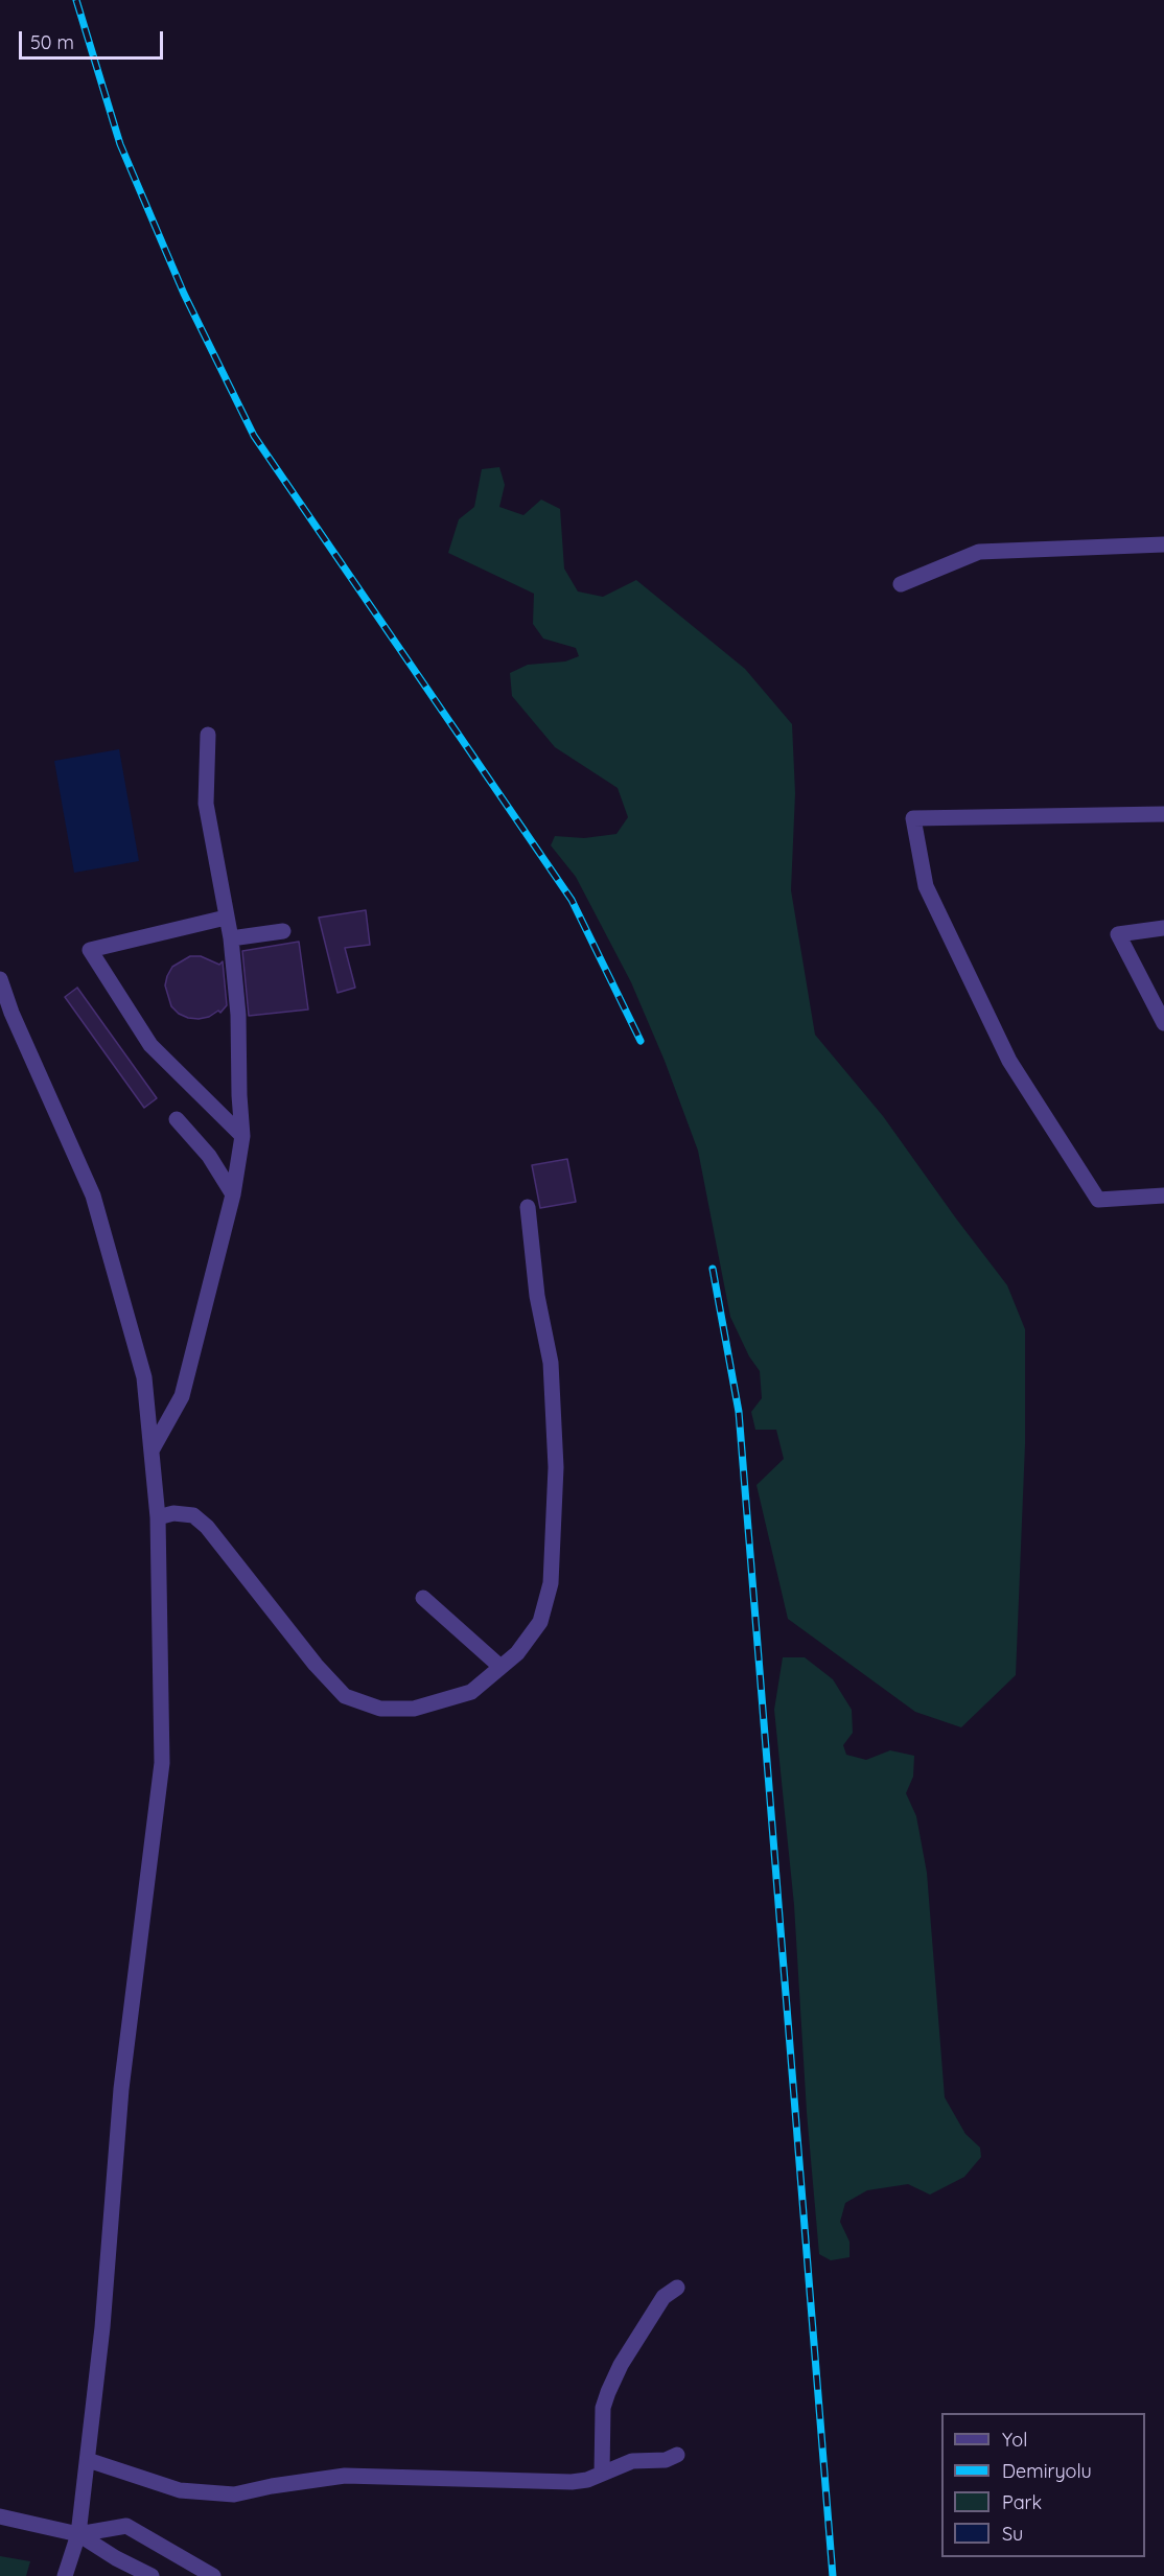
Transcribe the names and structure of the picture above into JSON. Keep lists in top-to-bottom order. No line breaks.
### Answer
{"legend":["Yol","Demiryolu","Park","Su"],"scale_bar":"50 m"}
